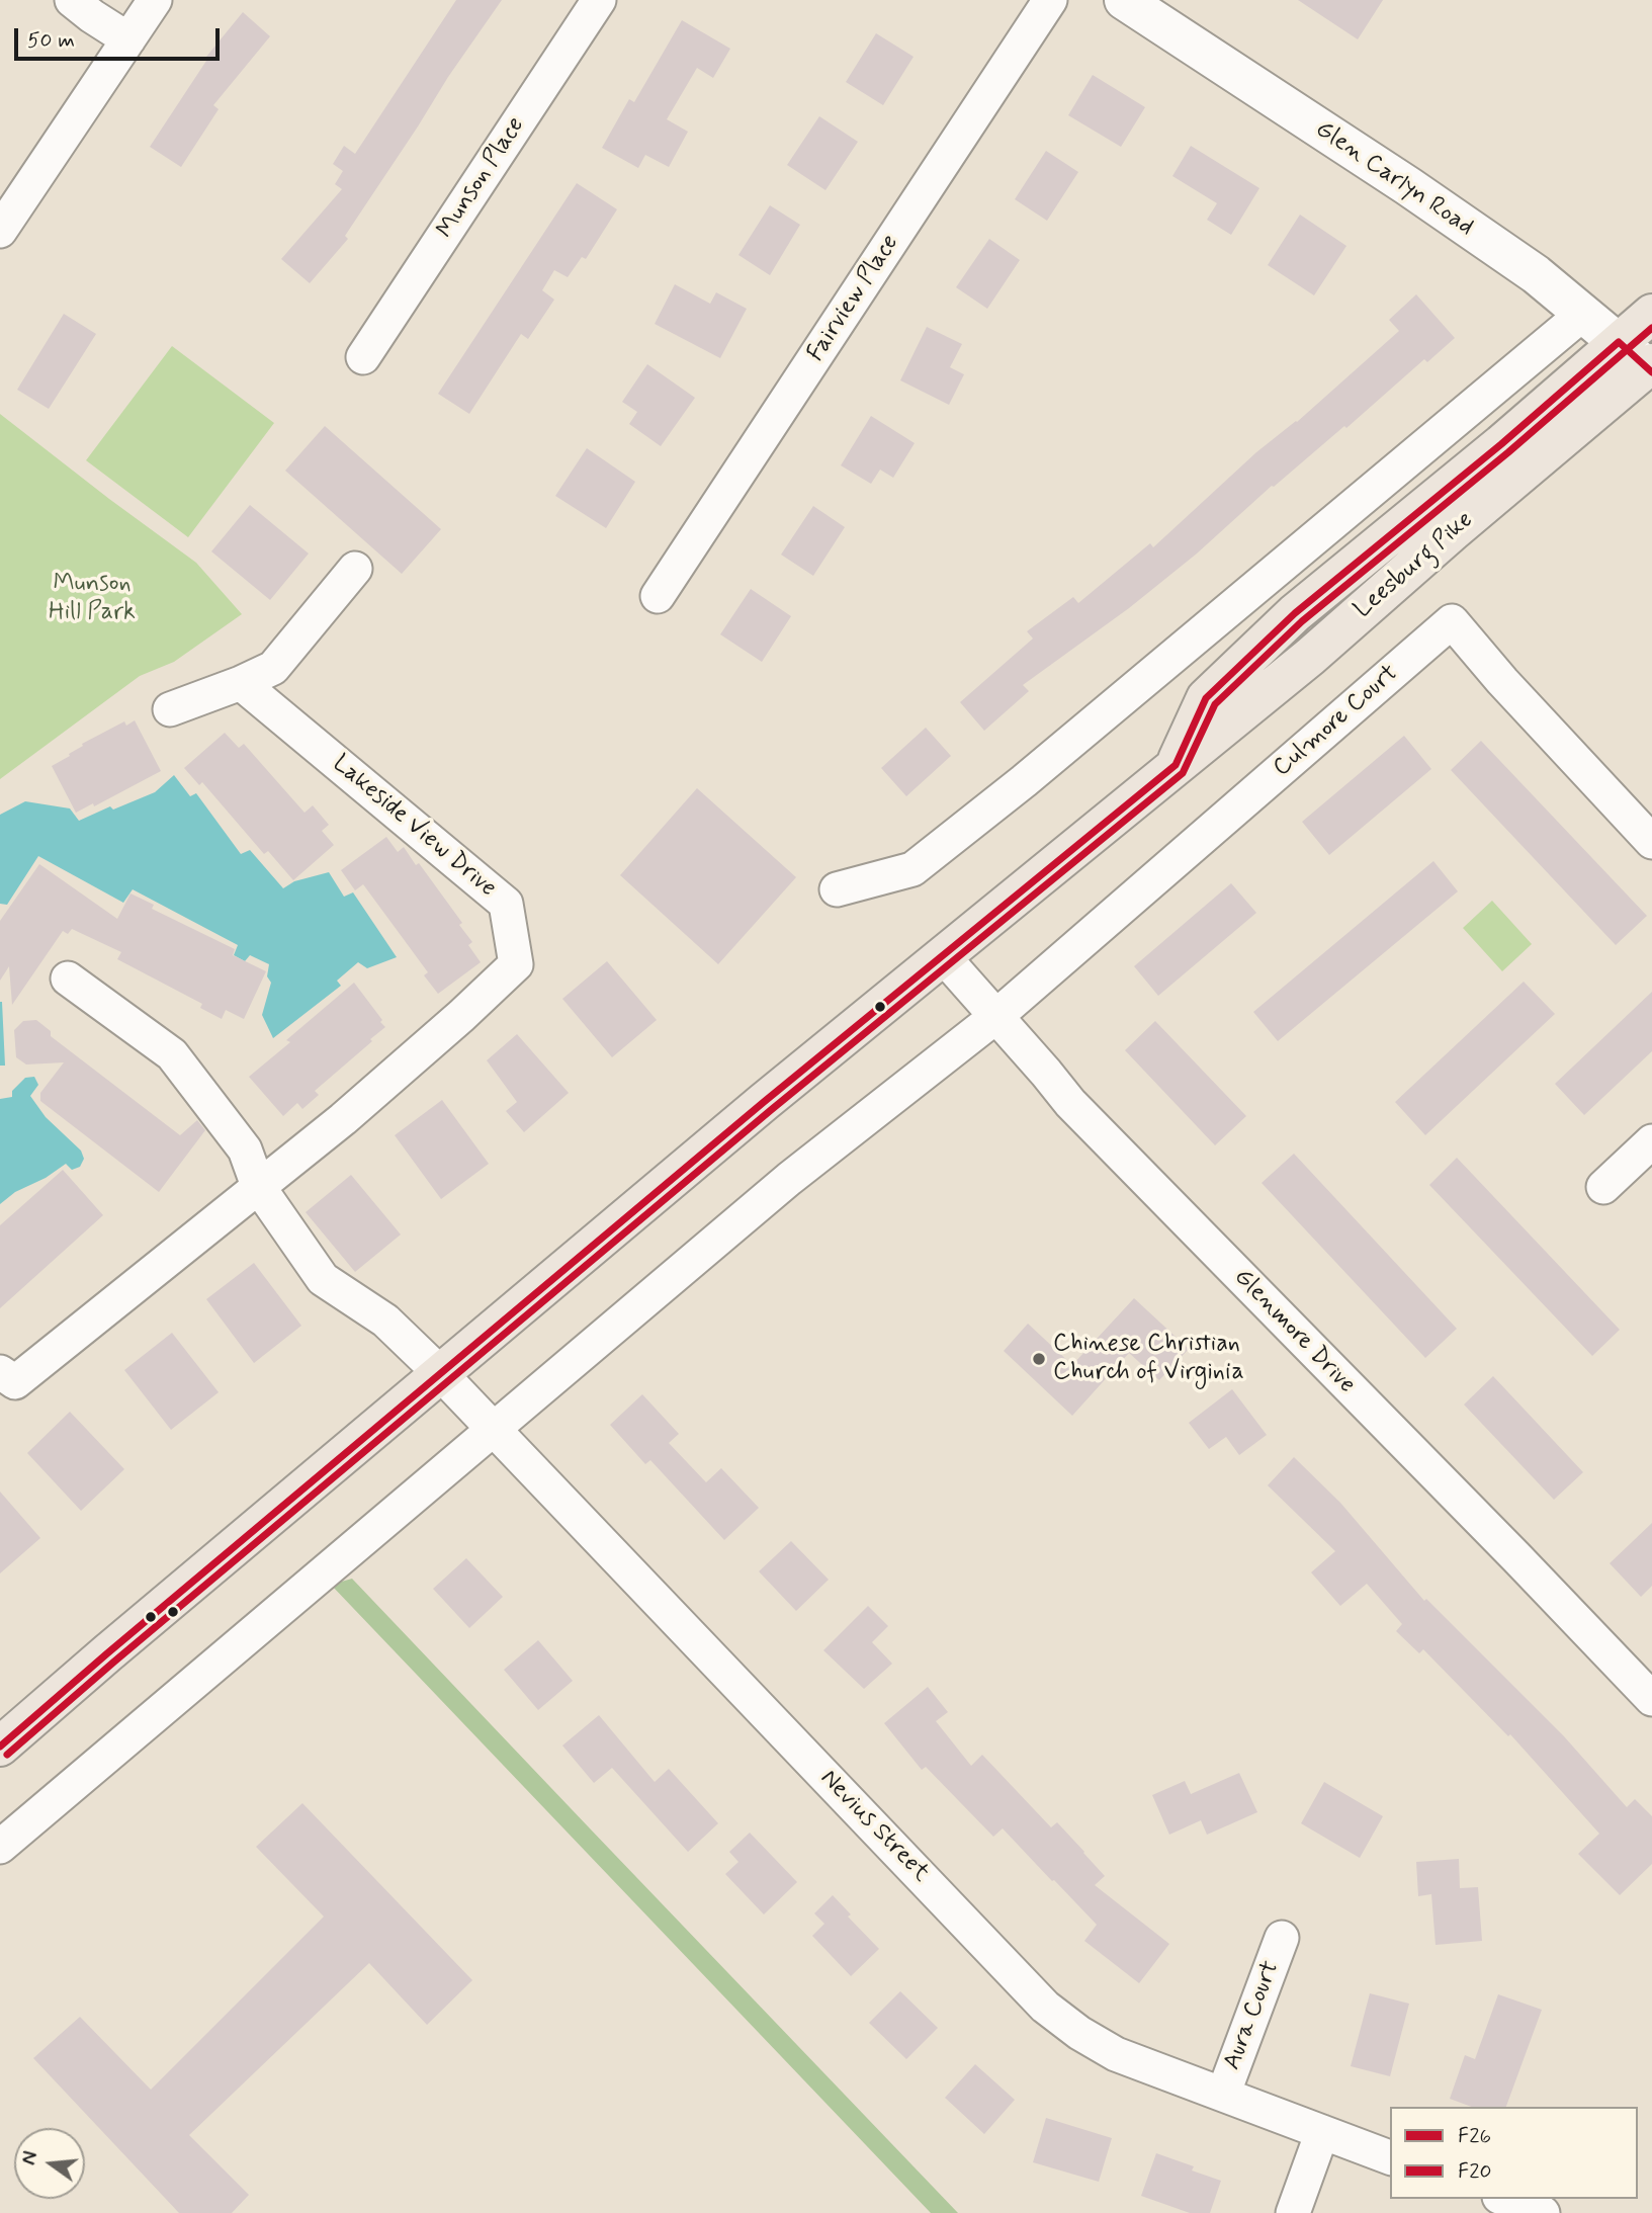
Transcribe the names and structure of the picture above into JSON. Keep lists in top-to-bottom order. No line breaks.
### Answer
{"streets":{"main road":["Leesburg Pike"],"street":["Munson Place","Glen Carlyn Road","Fairview Place","Culmore Court","Lakeside View Drive","Glenmore Drive","Nevius Street","Aura Court"]},"crossings":[["Glen Carlyn Road","Leesburg Pike"],["Leesburg Pike","Glenmore Drive"],["Leesburg Pike","Nevius Street"],["Culmore Court","Glenmore Drive"],["Nevius Street","Aura Court"]],"parks":["Munson Hill Park"],"places":["Chinese Christian Church of Virginia"],"lines":["transit line F20","transit line F26"],"legend":["F26","F20"],"scale_bar":"50 m","north":"left"}
